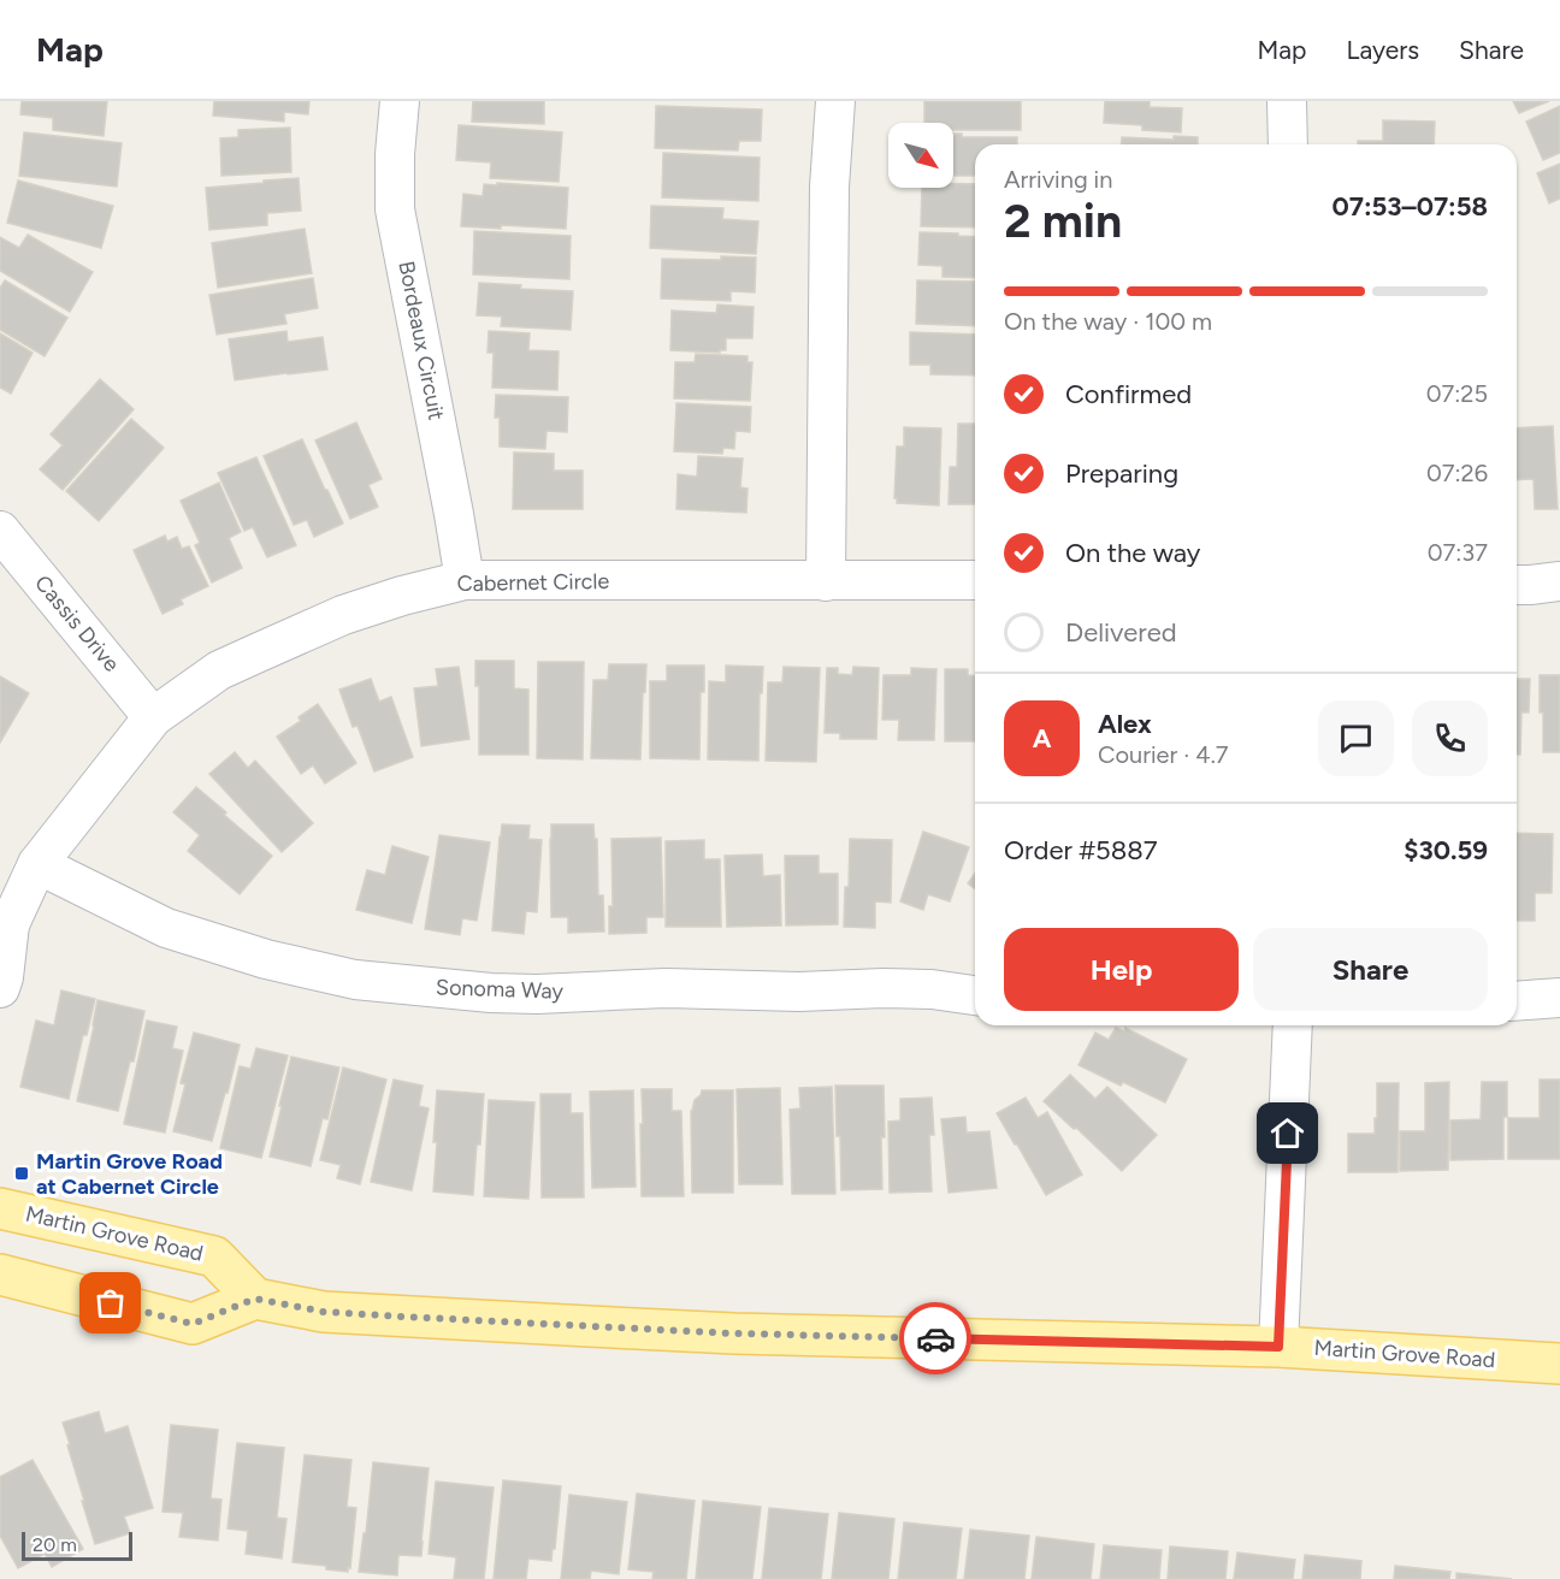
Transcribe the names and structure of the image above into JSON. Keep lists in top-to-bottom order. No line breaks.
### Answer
{"streets":{"main road":["Martin Grove Road"],"street":["Bordeaux Circuit","Cabernet Circle","Cassis Drive","Sonoma Way"]},"crossings":[["Bordeaux Circuit","Cabernet Circle"],["Cabernet Circle","Cassis Drive"],["Cabernet Circle","Sonoma Way"]],"places":{"transit":["Martin Grove Road at Cabernet Circle"]},"scale_bar":"20 m","north":"bottom right","page":{"header":"Map","nav":["Map","Layers","Share"],"heading":["2 min","Arriving in","07:53–07:58"],"panel":["Alex","Courier · 4.7","Order #5887","$30.59"],"bar":"On the way · 100 m","list":[["Confirmed","07:25"],["Preparing","07:26"],["On the way","07:37"],"Delivered"],"round":"A","buttons":["Help","Share"],"scale":"20 m"}}
